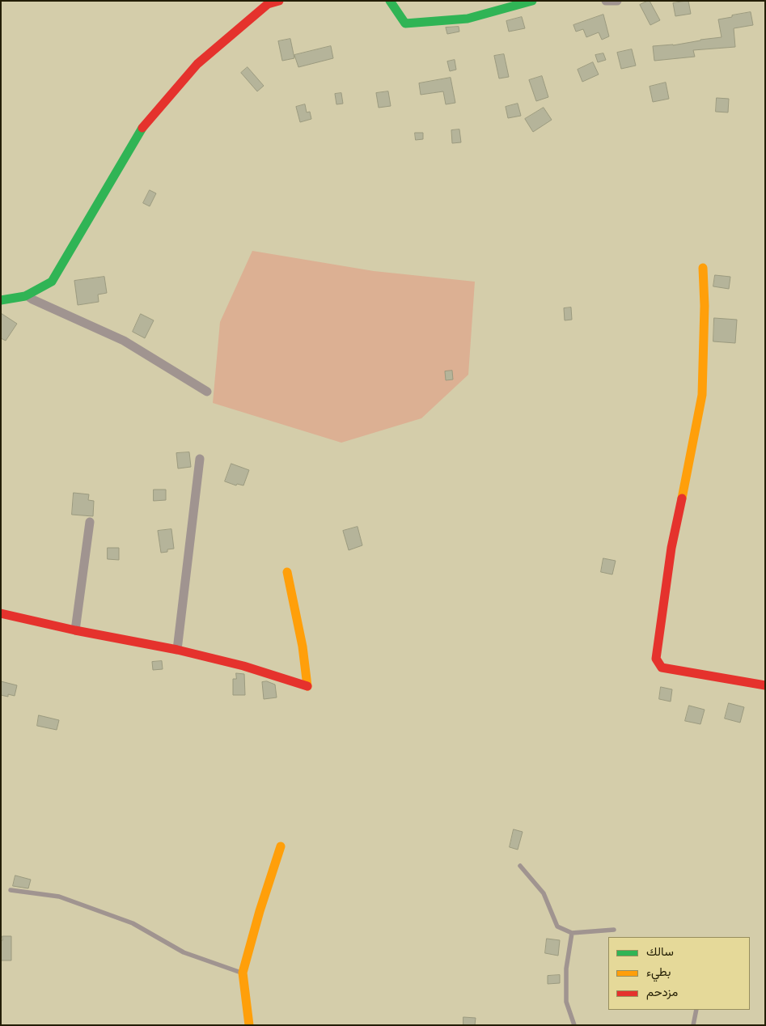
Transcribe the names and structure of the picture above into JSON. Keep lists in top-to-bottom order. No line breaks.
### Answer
{"legend":["سالك","بطيء","مزدحم"]}
